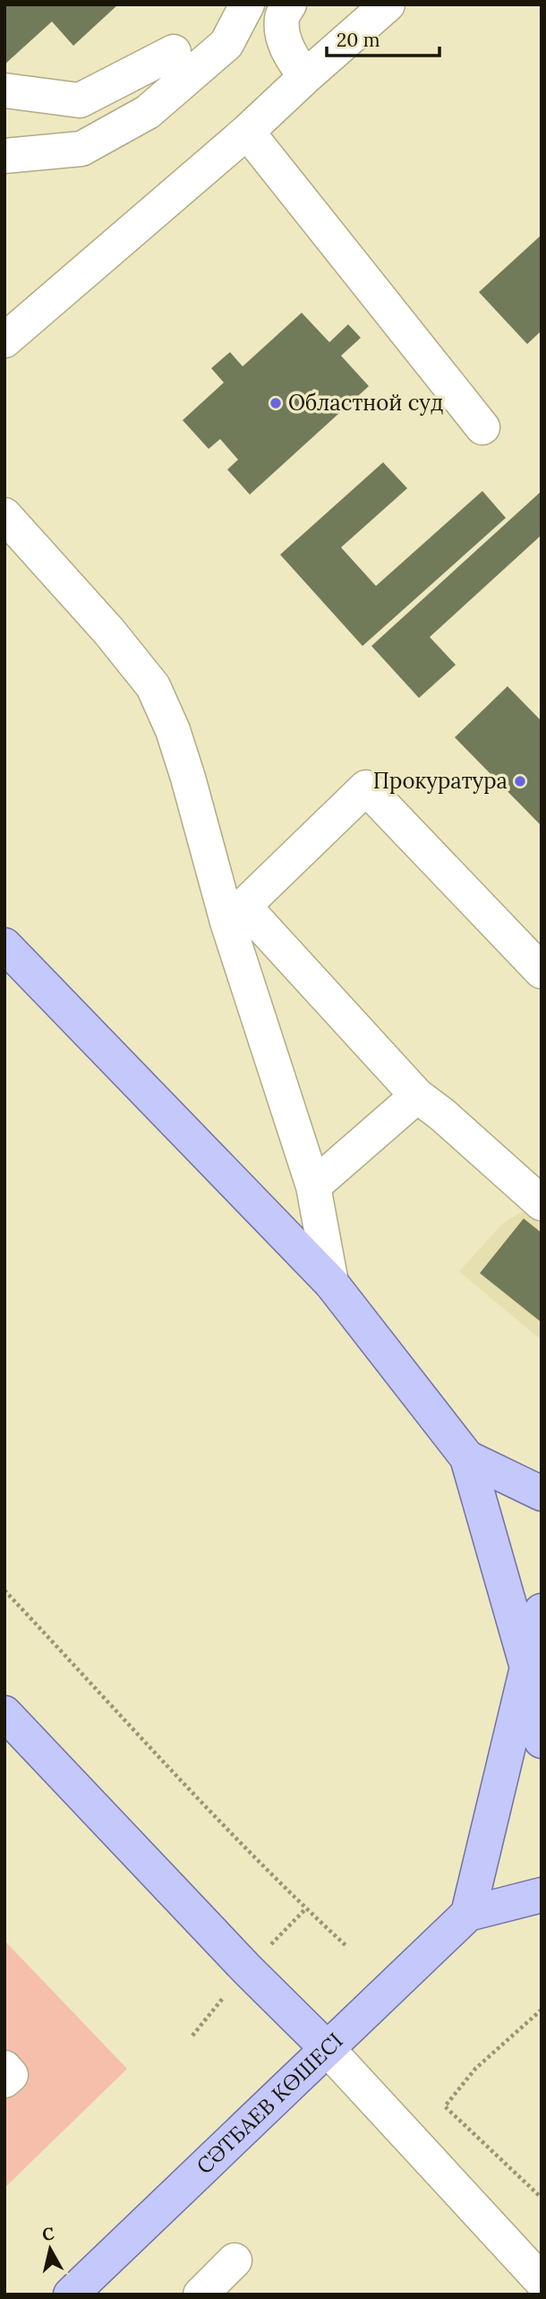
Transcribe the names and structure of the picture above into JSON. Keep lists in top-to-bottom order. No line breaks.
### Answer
{"streets":{"main road":["СӘТБАЕВ КӨШЕСІ"]},"places":["Областной суд","Прокуратура"],"scale_bar":"20 m","north":"top"}
